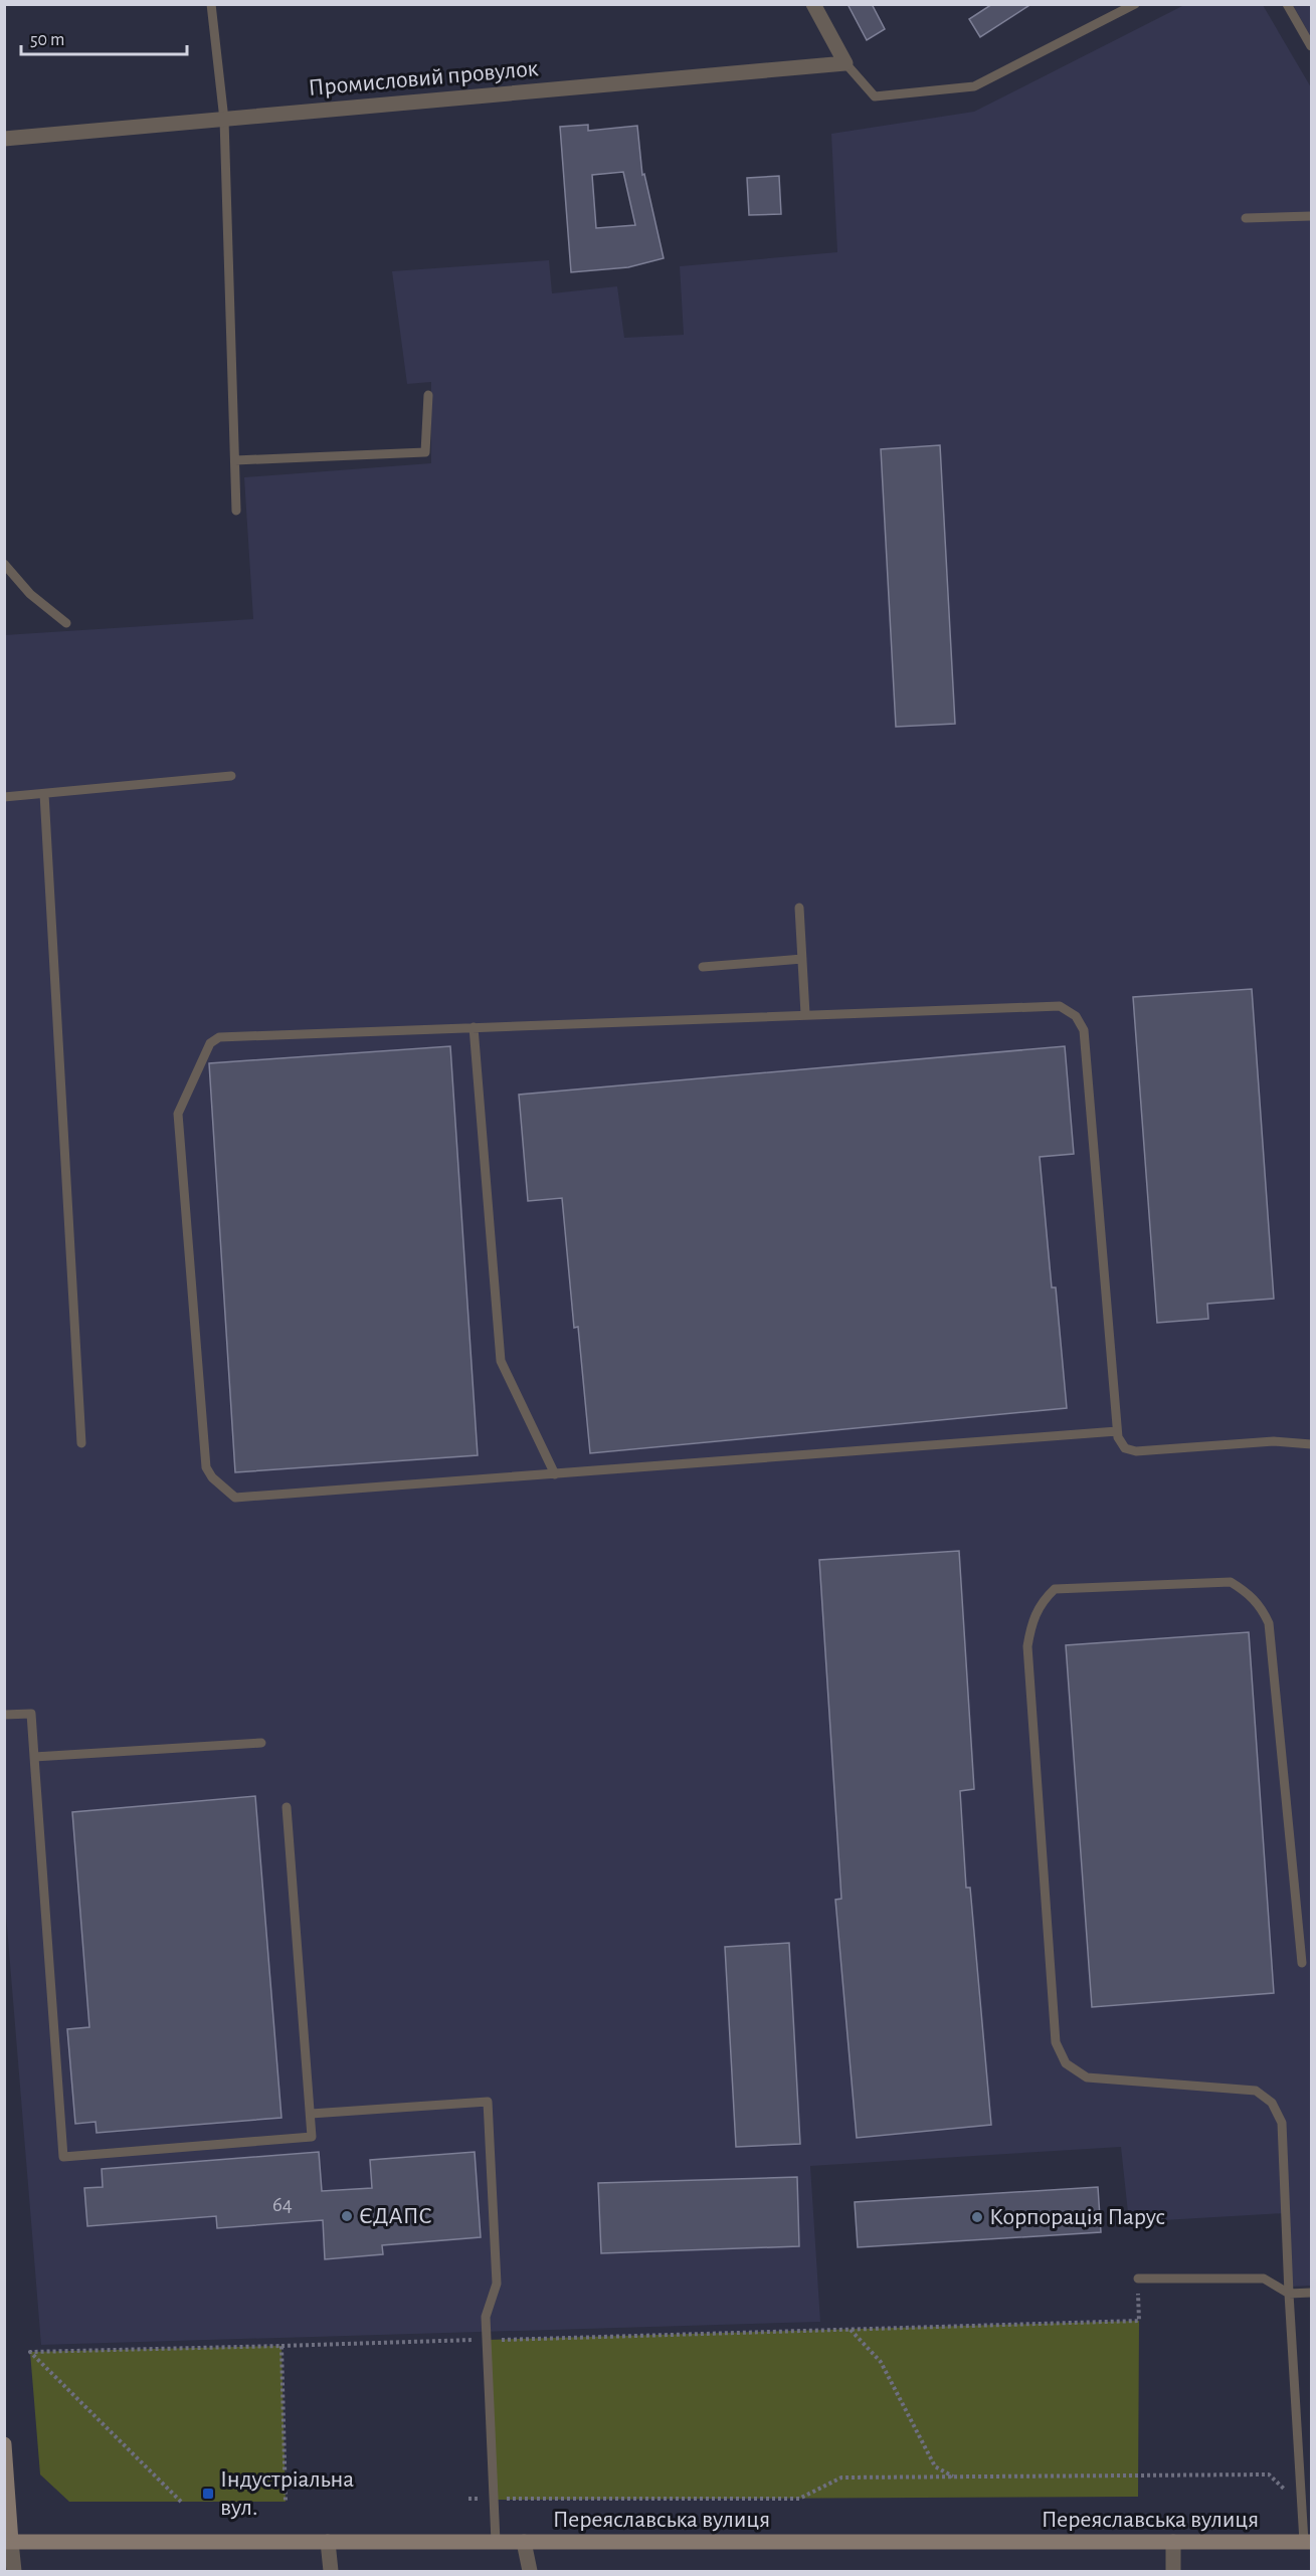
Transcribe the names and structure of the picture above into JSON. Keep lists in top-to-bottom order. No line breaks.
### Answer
{"streets":{"main road":["Переяславська вулиця"],"street":["Промисловий провулок"]},"places":{"other":["ЄДАПС","Корпорація Парус"],"transit":["Індустріальна вул."]},"house_numbers":["64"],"scale_bar":"50 m"}
